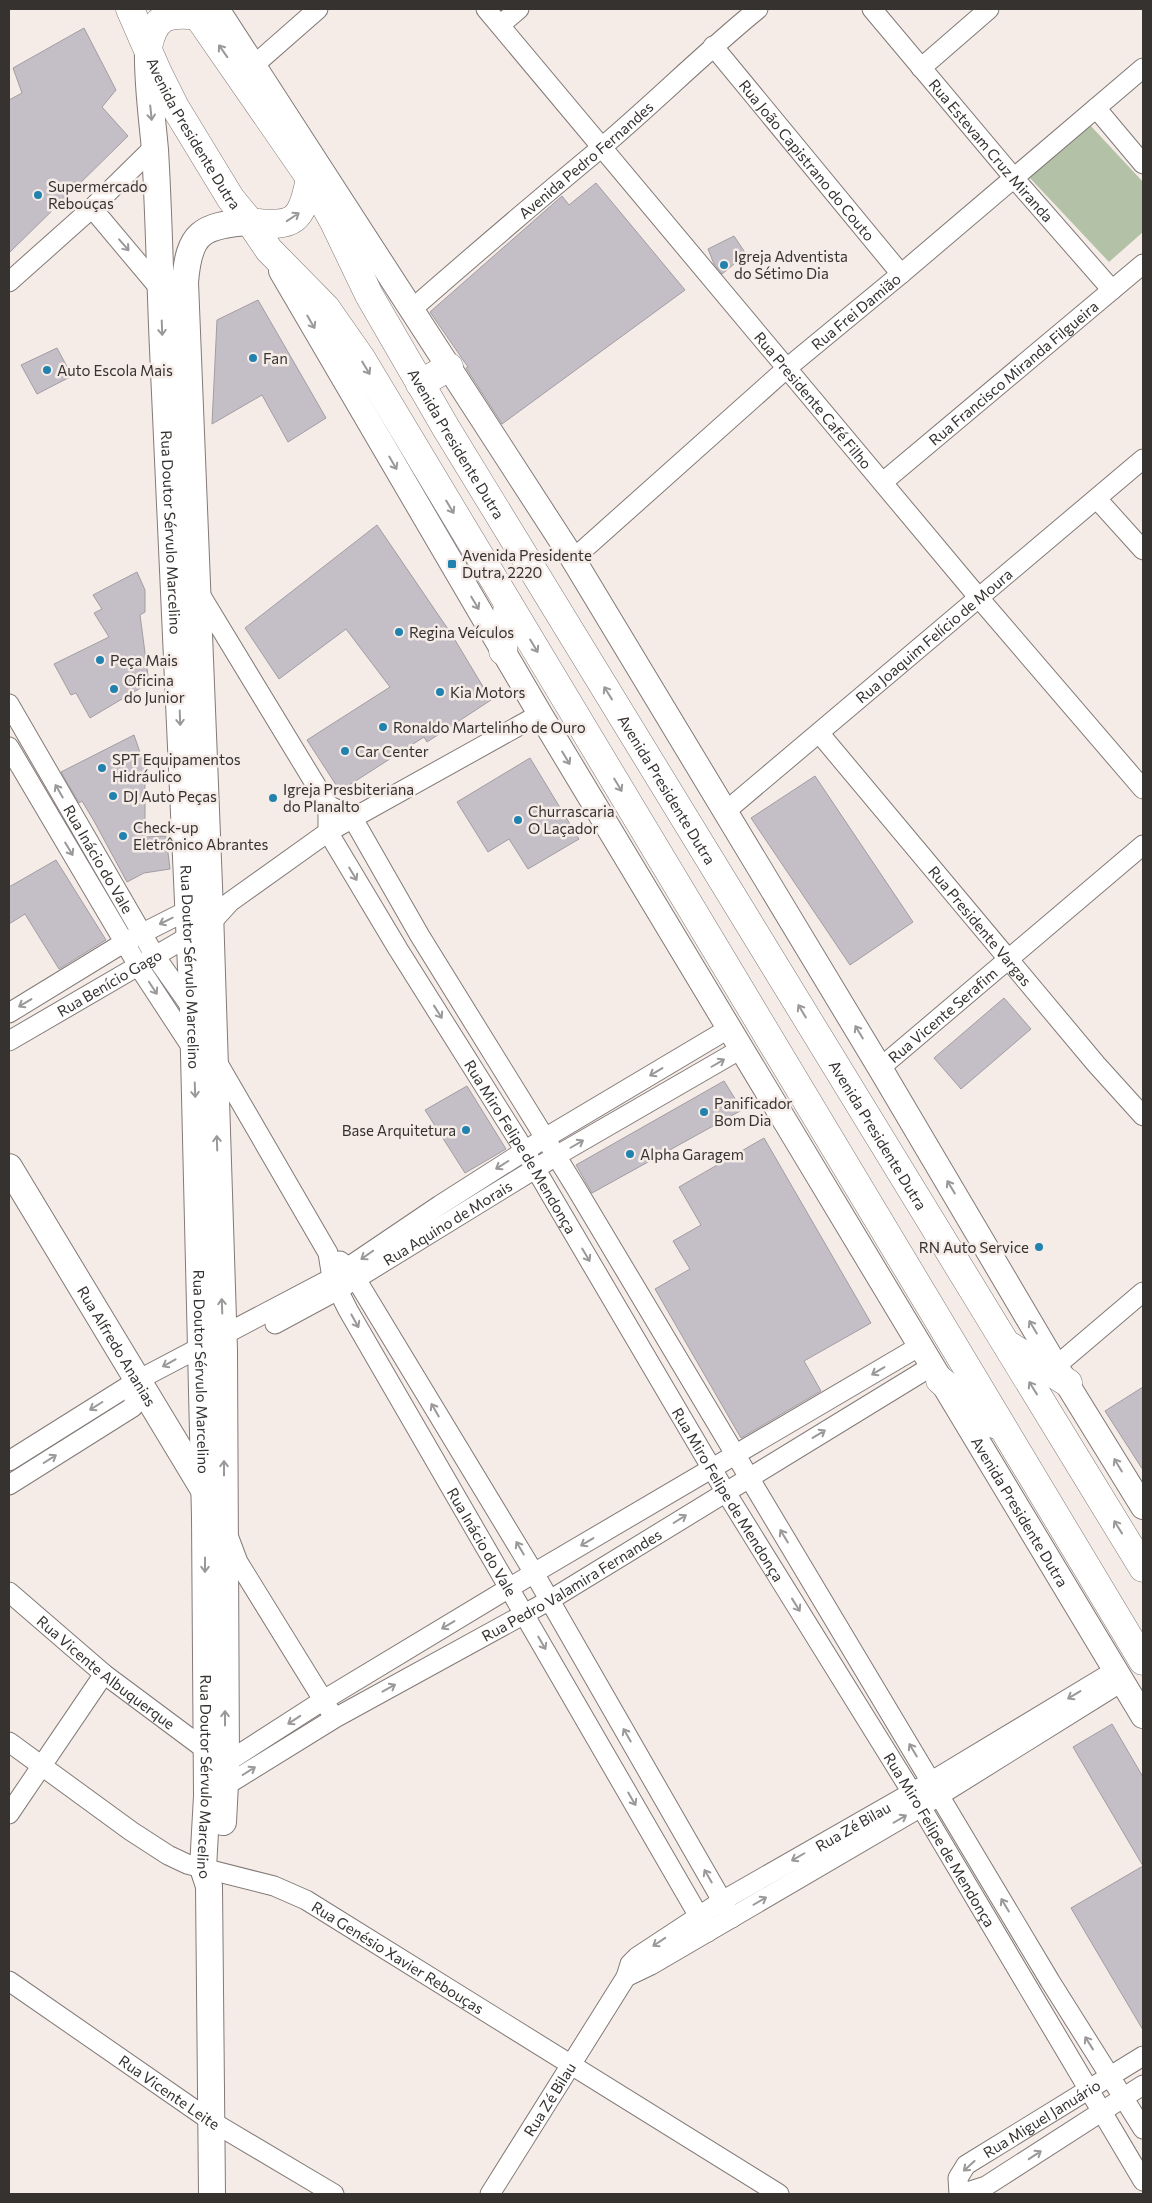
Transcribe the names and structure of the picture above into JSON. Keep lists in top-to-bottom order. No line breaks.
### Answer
{"streets":{"main road":["Avenida Presidente Dutra","Rua Doutor Sérvulo Marcelino","Rua Alfredo Ananias"],"street":["Rua Estevam Cruz Miranda","Avenida Pedro Fernandes","Rua João Capistrano do Couto","Rua Frei Damião","Rua Francisco Miranda Filgueira","Rua Presidente Café Filho","Rua Joaquim Felício de Moura","Rua Inácio do Vale","Rua Presidente Vargas","Rua Benício Gago","Rua Vicente Serafim","Rua Miro Felipe de Mendonça","Rua Aquino de Morais","Rua Pedro Valamira Fernandes","Rua Vicente Albuquerque","Rua Zé Bilau","Rua Genésio Xavier Rebouças","Rua Vicente Leite","Rua Miguel Januário"]},"crossings":[["Avenida Presidente Dutra","Avenida Pedro Fernandes"],["Avenida Presidente Dutra","Rua Frei Damião"],["Avenida Presidente Dutra","Rua Doutor Sérvulo Marcelino"],["Avenida Presidente Dutra","Rua Joaquim Felício de Moura"],["Avenida Presidente Dutra","Rua Benício Gago"],["Avenida Presidente Dutra","Rua Vicente Serafim"],["Avenida Presidente Dutra","Rua Aquino de Morais"],["Avenida Presidente Dutra","Rua Pedro Valamira Fernandes"],["Avenida Presidente Dutra","Rua Zé Bilau"],["Rua Estevam Cruz Miranda","Rua Frei Damião"],["Rua Estevam Cruz Miranda","Rua Francisco Miranda Filgueira"],["Avenida Pedro Fernandes","Rua João Capistrano do Couto"],["Avenida Pedro Fernandes","Rua Presidente Café Filho"],["Rua João Capistrano do Couto","Rua Frei Damião"],["Rua Frei Damião","Rua Presidente Café Filho"],["Rua Francisco Miranda Filgueira","Rua Presidente Café Filho"],["Rua Presidente Café Filho","Rua Joaquim Felício de Moura"],["Rua Doutor Sérvulo Marcelino","Rua Inácio do Vale"],["Rua Doutor Sérvulo Marcelino","Rua Benício Gago"],["Rua Doutor Sérvulo Marcelino","Rua Aquino de Morais"],["Rua Doutor Sérvulo Marcelino","Rua Alfredo Ananias"],["Rua Doutor Sérvulo Marcelino","Rua Pedro Valamira Fernandes"],["Rua Doutor Sérvulo Marcelino","Rua Vicente Albuquerque"],["Rua Doutor Sérvulo Marcelino","Rua Genésio Xavier Rebouças"],["Rua Doutor Sérvulo Marcelino","Rua Vicente Leite"],["Rua Joaquim Felício de Moura","Rua Presidente Vargas"],["Rua Inácio do Vale","Rua Benício Gago"],["Rua Inácio do Vale","Rua Aquino de Morais"],["Rua Inácio do Vale","Rua Pedro Valamira Fernandes"],["Rua Inácio do Vale","Rua Zé Bilau"],["Rua Presidente Vargas","Rua Vicente Serafim"],["Rua Benício Gago","Rua Miro Felipe de Mendonça"],["Rua Miro Felipe de Mendonça","Rua Aquino de Morais"],["Rua Miro Felipe de Mendonça","Rua Pedro Valamira Fernandes"],["Rua Miro Felipe de Mendonça","Rua Zé Bilau"],["Rua Miro Felipe de Mendonça","Rua Miguel Januário"],["Rua Aquino de Morais","Rua Alfredo Ananias"],["Rua Pedro Valamira Fernandes","Rua Vicente Albuquerque"],["Rua Zé Bilau","Rua Genésio Xavier Rebouças"]],"places":{"other":["Supermercado Rebouças","Igreja Adventista do Sétimo Dia","Fan","Auto Escola Mais","Regina Veículos","Peça Mais","Oficina do Junior","Kia Motors","Ronaldo Martelinho de Ouro","Car Center","SPT Equipamentos Hidráulico","DJ Auto Peças","Igreja Presbiteriana do Planalto","Churrascaria O Laçador","Check-up Eletrônico Abrantes","Panificador Bom Dia","Base Arquitetura","Alpha Garagem","RN Auto Service"],"transit":["Avenida Presidente Dutra, 2220"]}}
